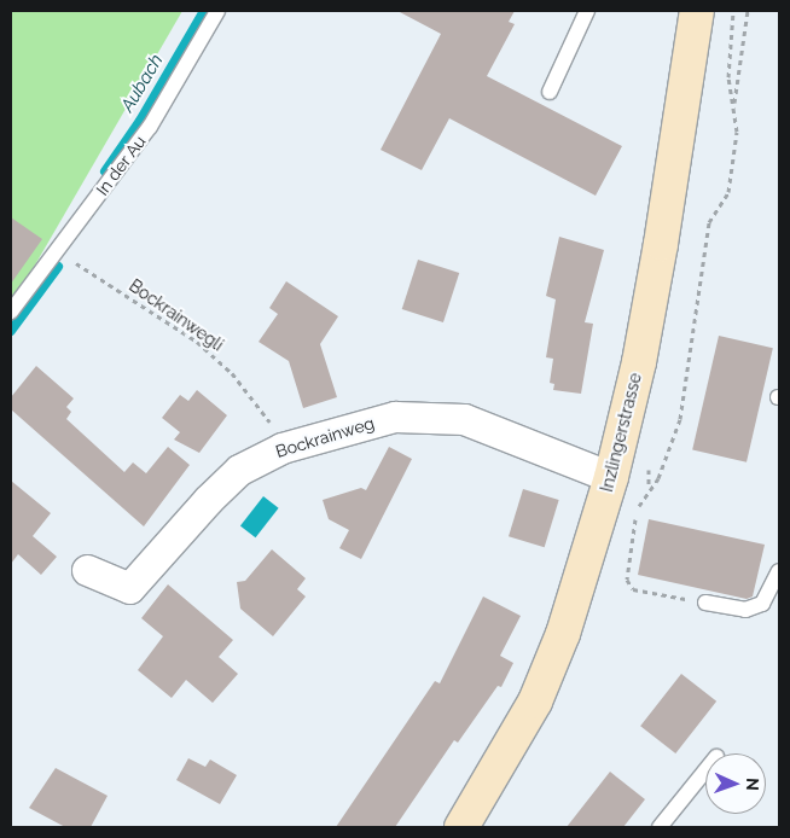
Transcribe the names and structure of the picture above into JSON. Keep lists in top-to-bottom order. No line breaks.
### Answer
{"streets":{"street":["Inzlingerstrasse","Bockrainweg"],"lane":["In der Au"],"path":["Bockrainwegli"]},"crossings":[["In der Au","Bockrainwegli"],["Bockrainwegli","Bockrainweg"],["Inzlingerstrasse","Bockrainweg"]],"water":["Aubach"],"north":"right"}
